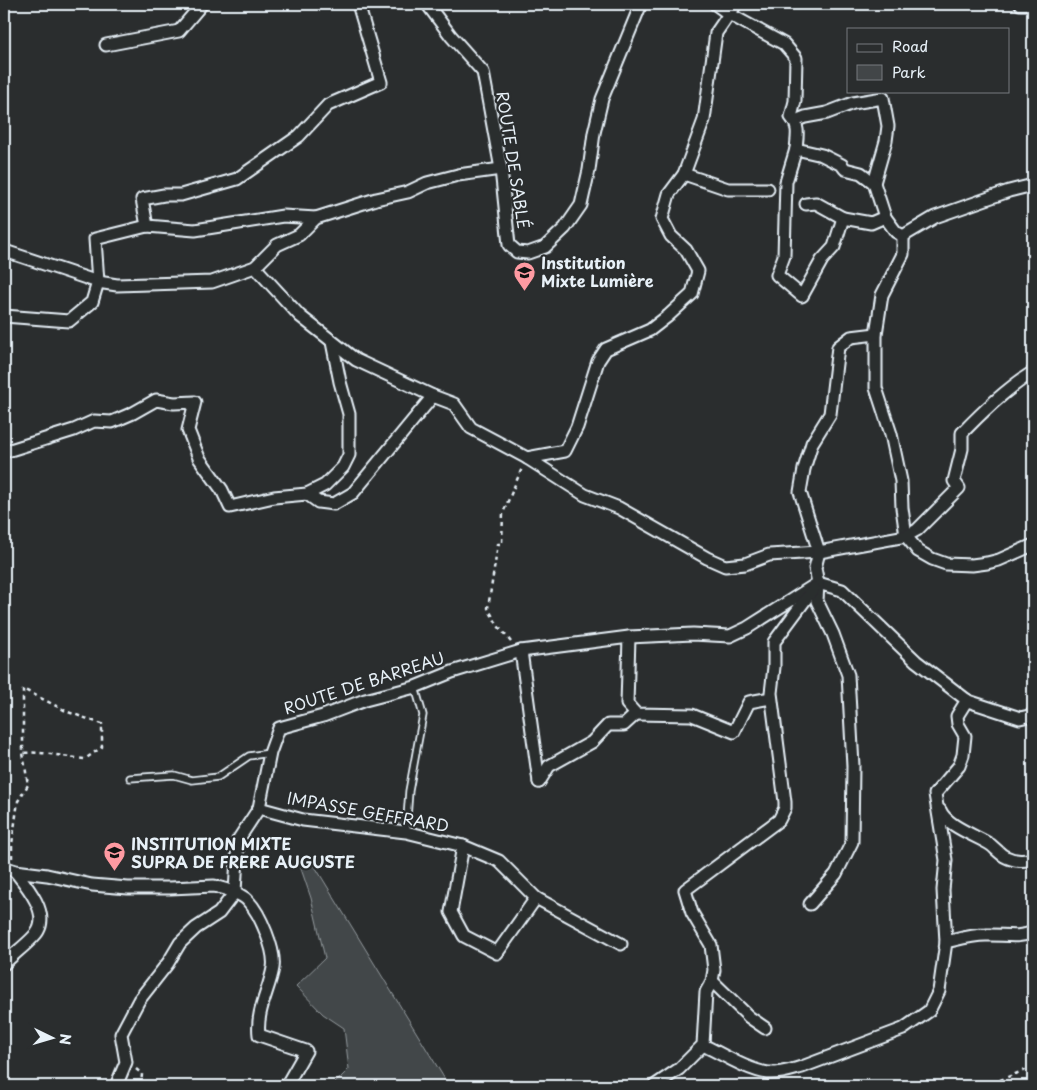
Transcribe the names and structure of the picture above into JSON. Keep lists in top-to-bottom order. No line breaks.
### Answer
{"streets":{"street":["ROUTE DE SABLÉ","ROUTE DE BARREAU","IMPASSE GEFFRARD"]},"crossings":[["ROUTE DE BARREAU","IMPASSE GEFFRARD"]],"places":{"school or university":["Institution Mixte Lumière","INSTITUTION MIXTE SUPRA DE FRERE AUGUSTE"]},"legend":["Road","Park"],"north":"right"}
